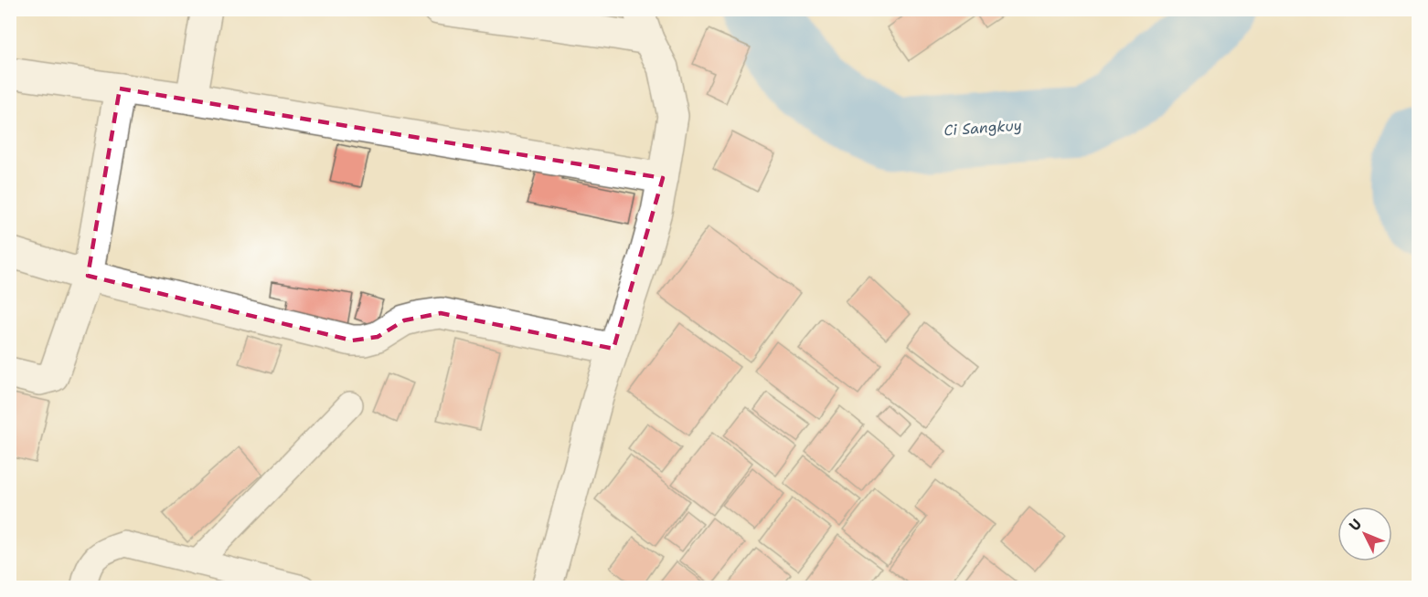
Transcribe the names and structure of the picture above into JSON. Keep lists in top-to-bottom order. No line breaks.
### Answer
{"water":["Ci Sangkuy"],"north":"top left"}
